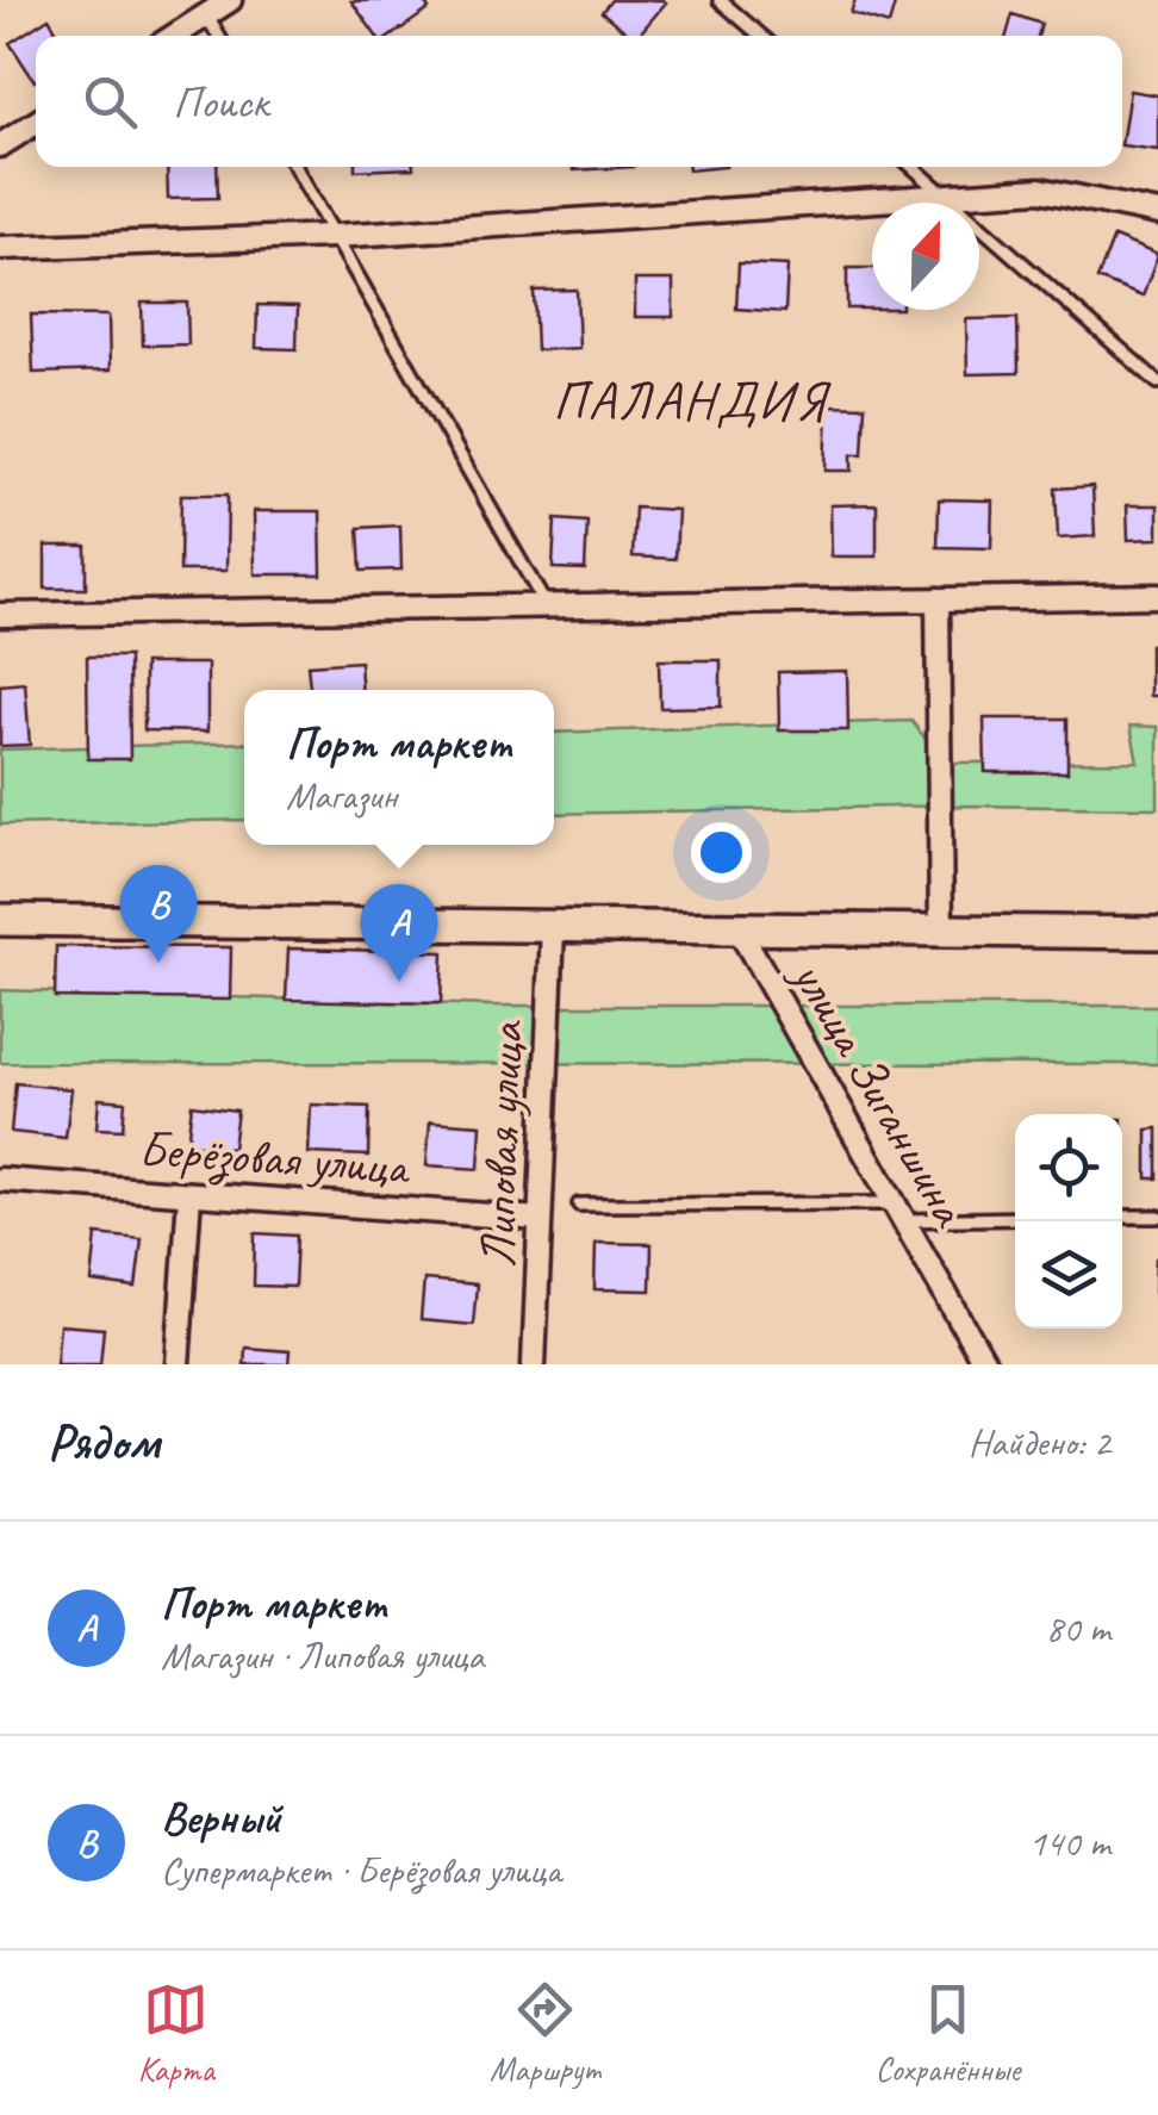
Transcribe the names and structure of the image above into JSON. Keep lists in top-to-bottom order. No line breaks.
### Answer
{"streets":{"street":["улица Зиганшина","Липовая улица","Берёзовая улица"]},"crossings":[["Липовая улица","Берёзовая улица"]],"districts":["ПАЛАНДИЯ"],"north":"top","page":{"search":"Поиск","popup":["Порт маркет","Магазин"],"pins":["B","A"],"heading":["Рядом","Найдено: 2"],"list":[{"mark":"A","name":"Порт маркет","note":"Магазин · Липовая улица","value":"80 m"},{"mark":"B","name":"Верный","note":"Супермаркет · Берёзовая улица","value":"140 m"}],"nav":["Карта","Маршрут","Сохранённые"]}}
